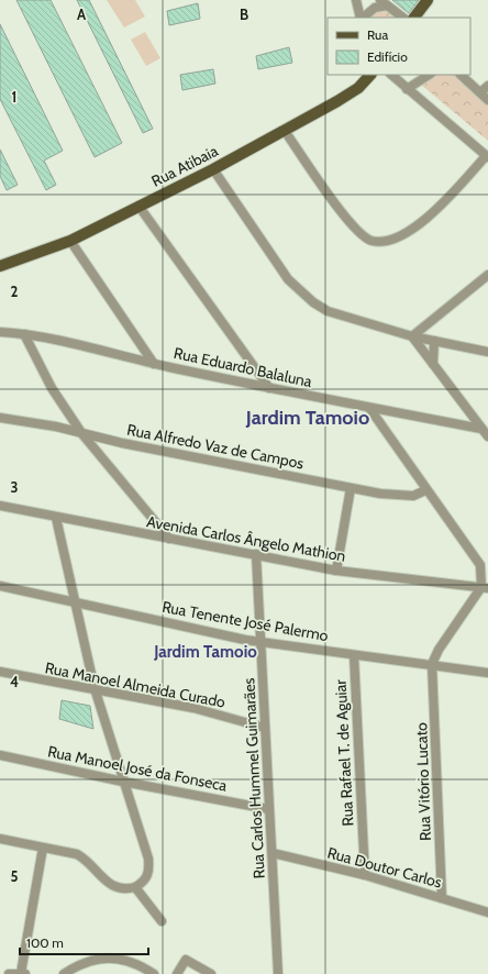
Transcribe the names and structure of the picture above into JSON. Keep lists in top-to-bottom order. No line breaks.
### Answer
{"streets":{"main road":["Rua Atibaia"],"street":["Rua Eduardo Balaluna","Rua Alfredo Vaz de Campos","Avenida Carlos Ângelo Mathion","Rua Tenente José Palermo","Rua Manoel Almeida Curado","Rua Rafael T. de Aguiar","Rua Manoel José da Fonseca","Rua Carlos Hummel Guimarães","Rua Vitório Lucato","Rua Doutor Carlos"]},"crossings":[["Avenida Carlos Ângelo Mathion","Rua Carlos Hummel Guimarães"],["Rua Tenente José Palermo","Rua Rafael T. de Aguiar"],["Rua Tenente José Palermo","Rua Carlos Hummel Guimarães"],["Rua Tenente José Palermo","Rua Vitório Lucato"],["Rua Manoel Almeida Curado","Rua Carlos Hummel Guimarães"],["Rua Rafael T. de Aguiar","Rua Doutor Carlos"],["Rua Manoel José da Fonseca","Rua Carlos Hummel Guimarães"],["Rua Carlos Hummel Guimarães","Rua Doutor Carlos"],["Rua Vitório Lucato","Rua Doutor Carlos"]],"districts":["Jardim Tamoio","Jardim Tamoio"],"legend":["Rua","Edifício"],"scale_bar":"100 m","grid":{"columns":["A","B"],"rows":["1","2","3","4","5"]}}
